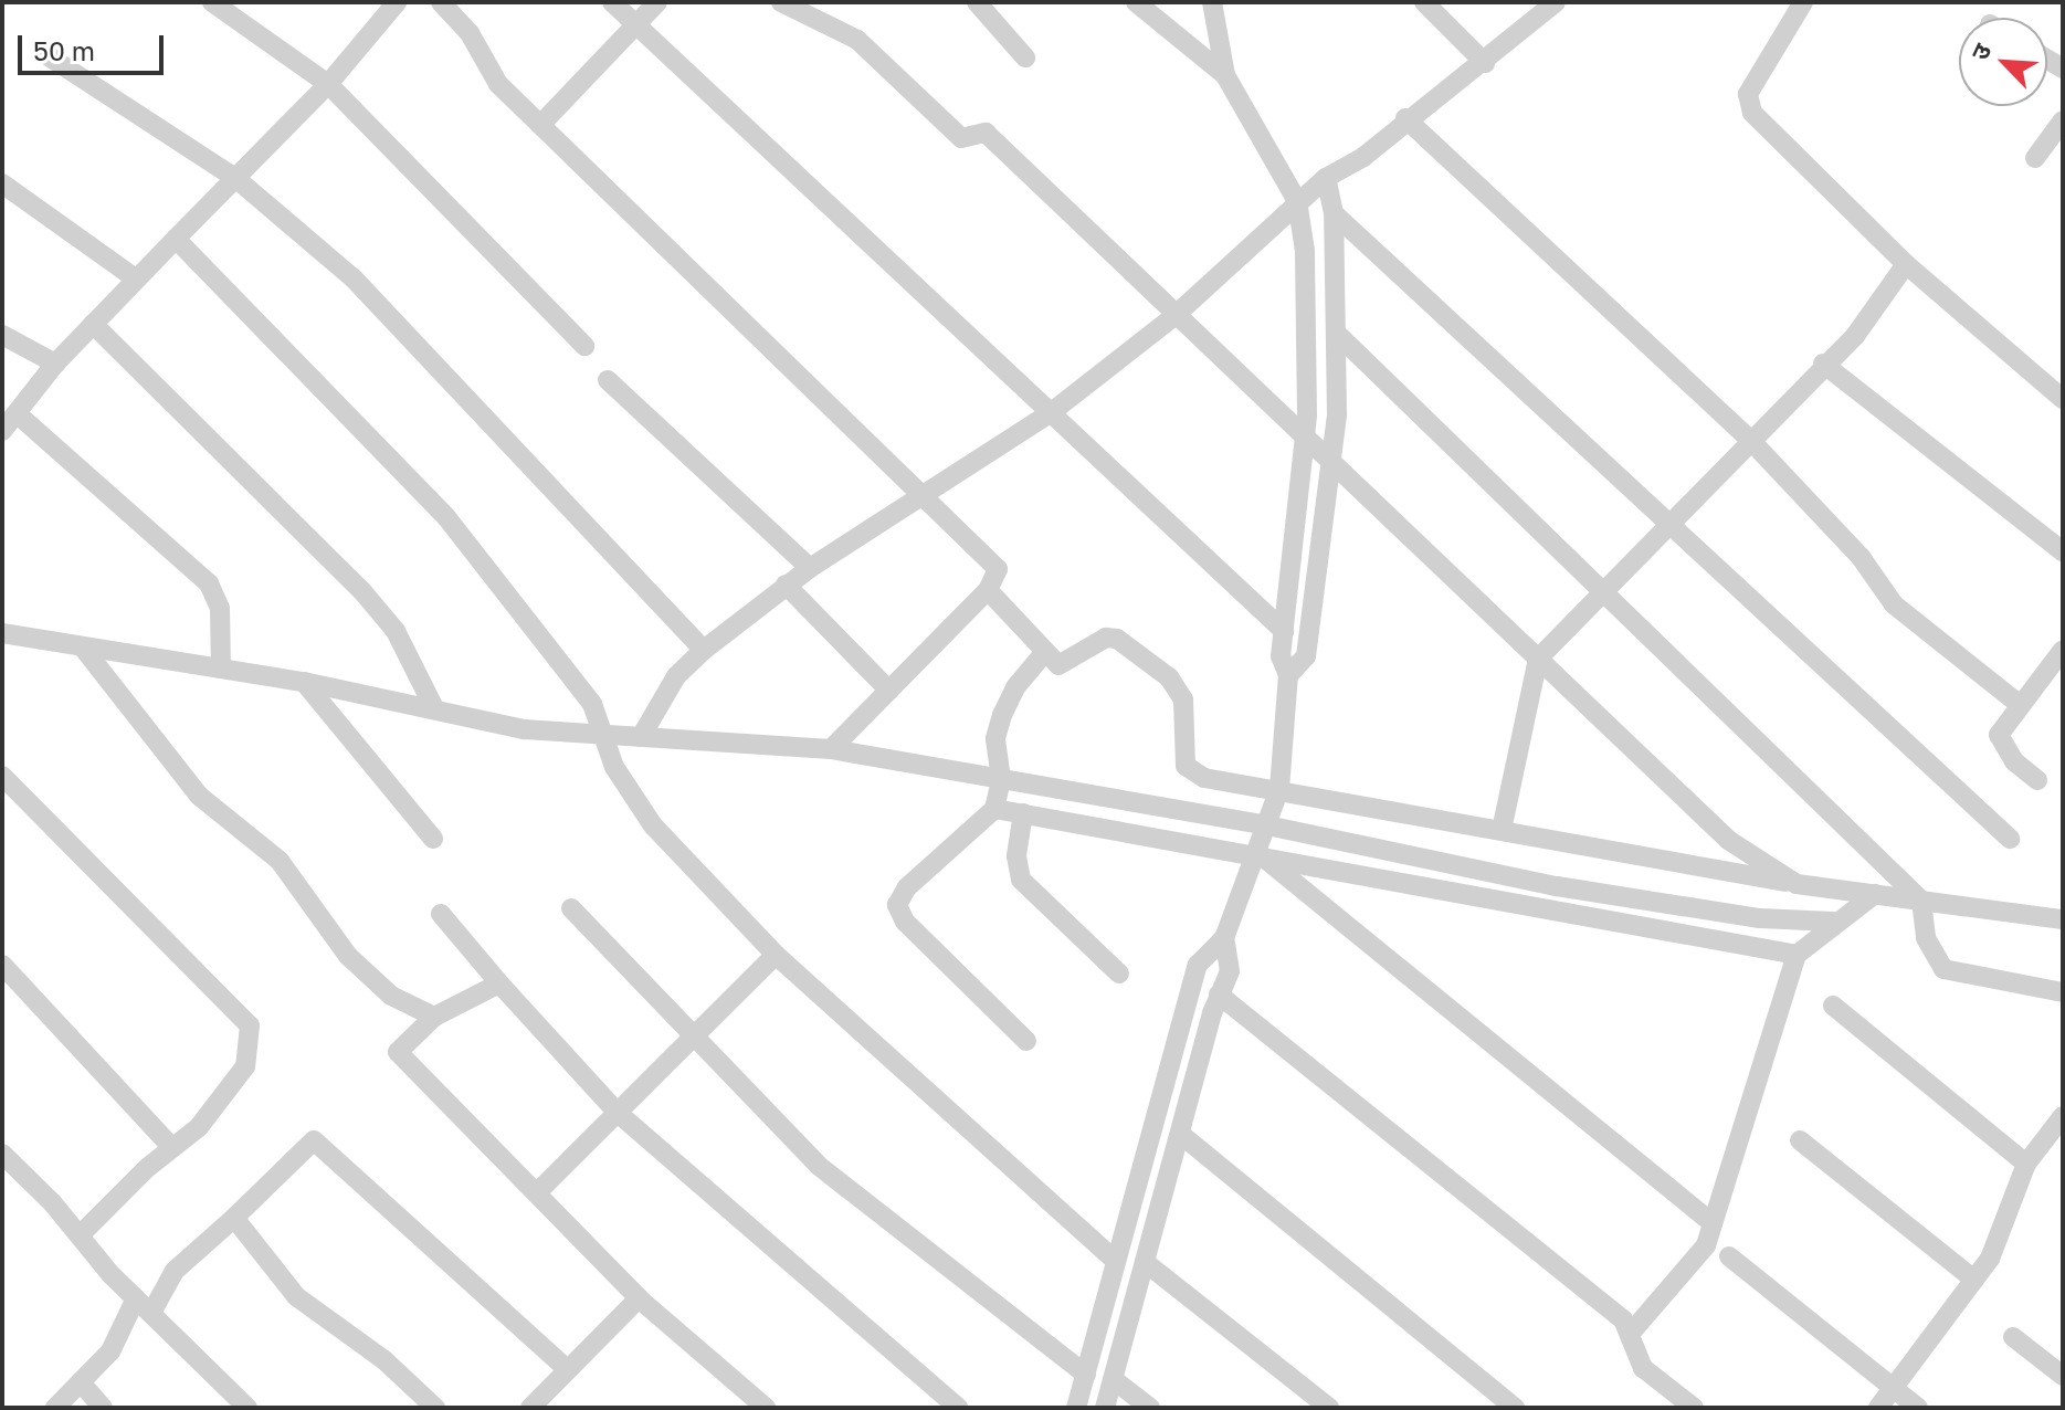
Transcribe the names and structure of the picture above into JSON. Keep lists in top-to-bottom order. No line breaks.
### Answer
{"scale_bar":"50 m","north":"top left"}
